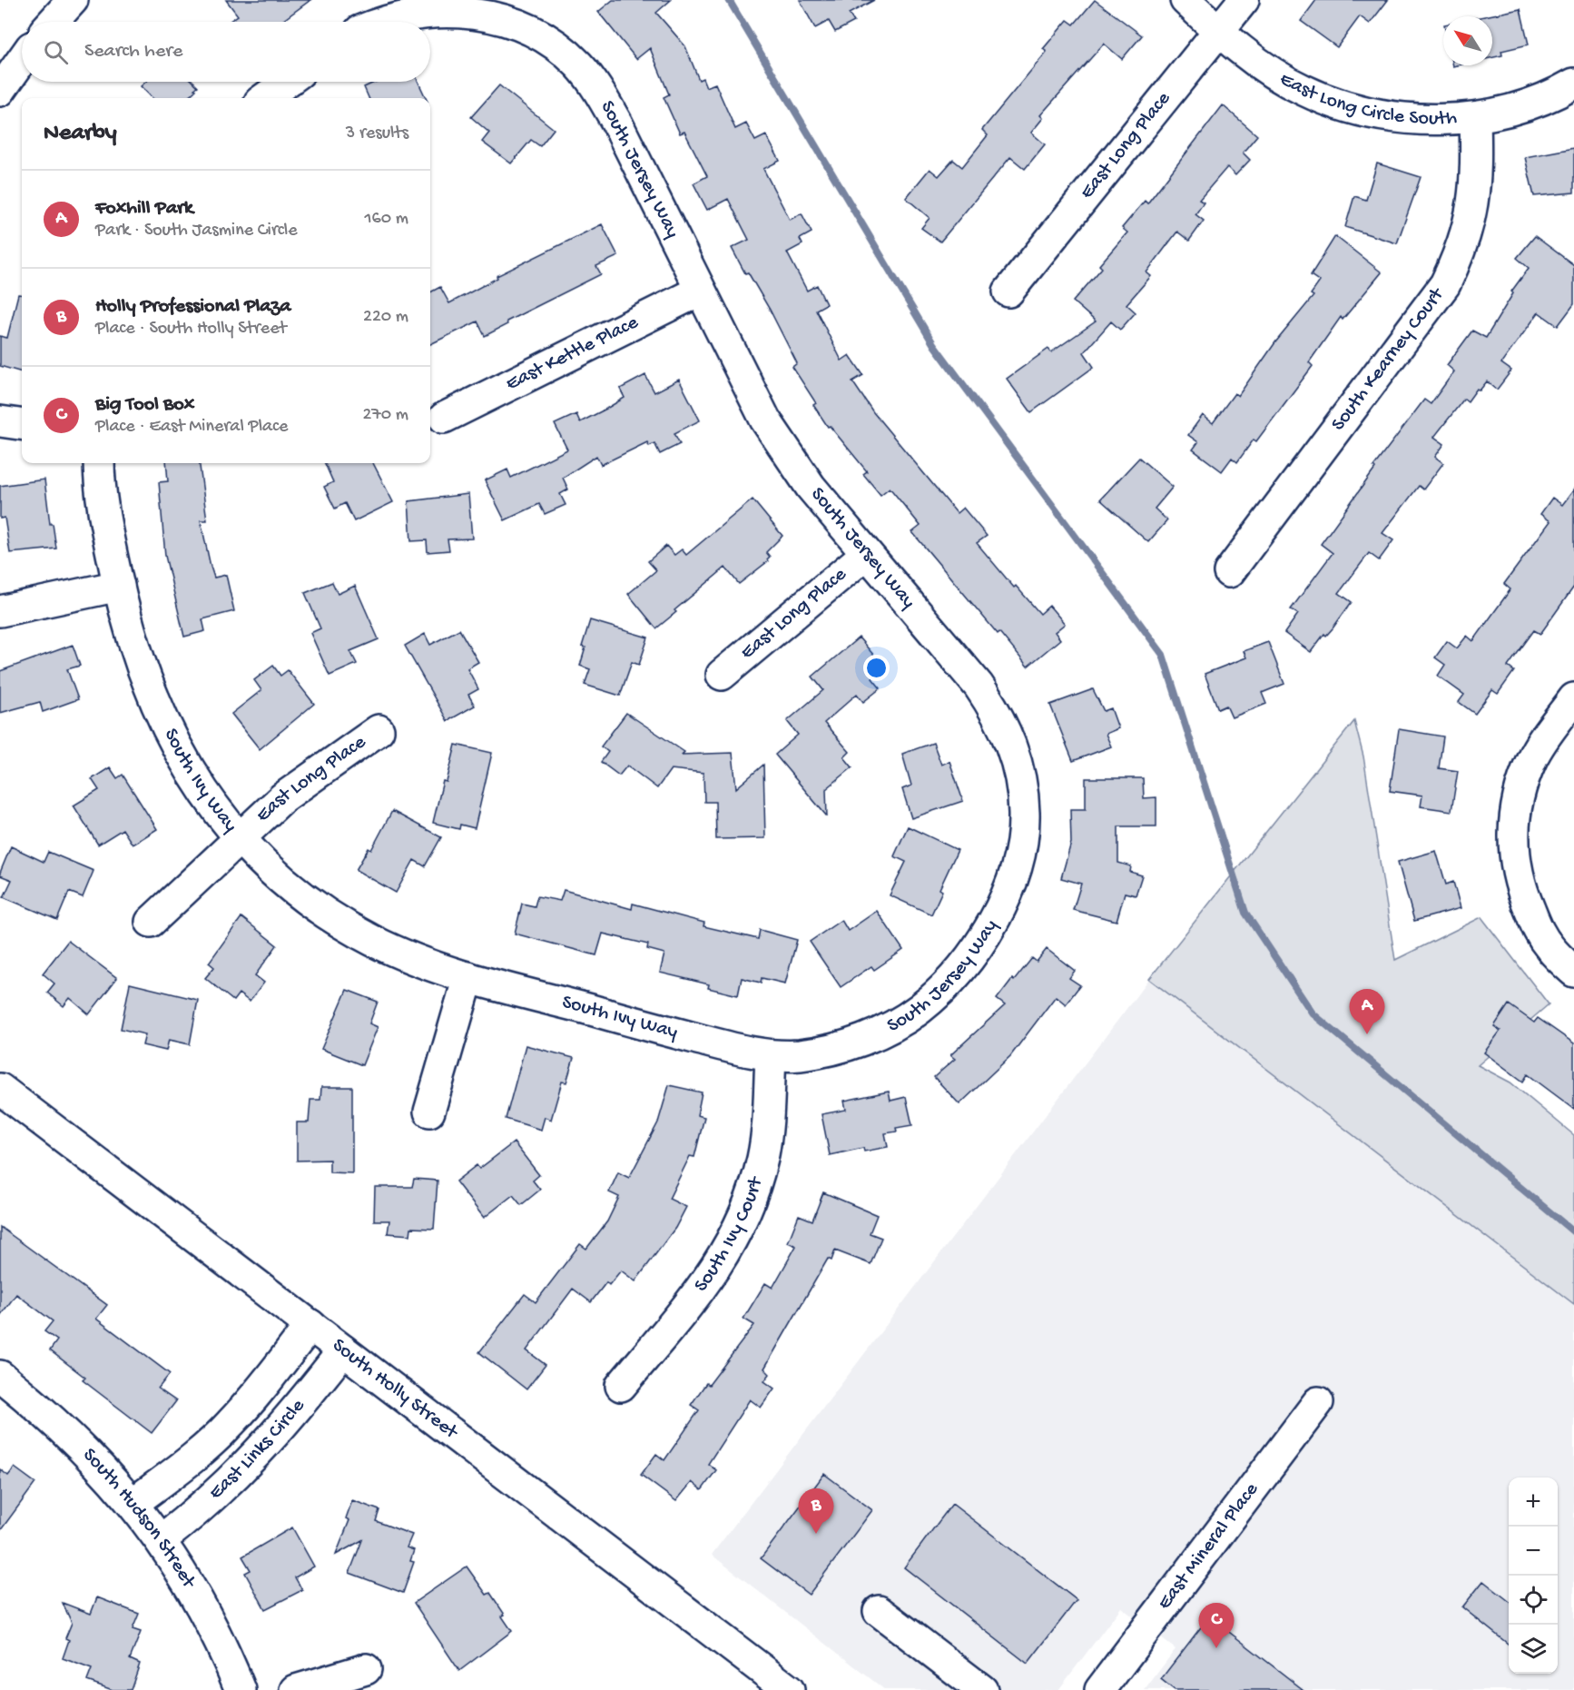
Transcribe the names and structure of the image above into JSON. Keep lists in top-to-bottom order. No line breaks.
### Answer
{"streets":{"street":["East Long Circle South","East Long Place","South Jersey Way","East Kettle Place","South Kearney Court","South Ivy Way","South Ivy Court","South Holly Street","East Links Circle","South Hudson Street","East Mineral Place"]},"crossings":[["East Long Circle South","East Long Place"],["East Long Circle South","South Kearney Court"],["East Long Place","South Jersey Way"],["East Long Place","South Ivy Way"],["South Jersey Way","East Kettle Place"],["South Jersey Way","South Ivy Way"],["South Jersey Way","South Ivy Court"],["South Ivy Way","South Ivy Court"],["South Holly Street","East Links Circle"],["East Links Circle","South Hudson Street"]],"north":"top left","page":{"search":"Search here","heading":["Nearby","3 results"],"list":[{"mark":"A","name":"Foxhill Park","note":"Park · South Jasmine Circle","value":"160 m"},{"mark":"B","name":"Holly Professional Plaza","note":"Place · South Holly Street","value":"220 m"},{"mark":"C","name":"Big Tool Box","note":"Place · East Mineral Place","value":"270 m"}],"pins":["A","B","C"],"map_buttons":["+","−"]}}
